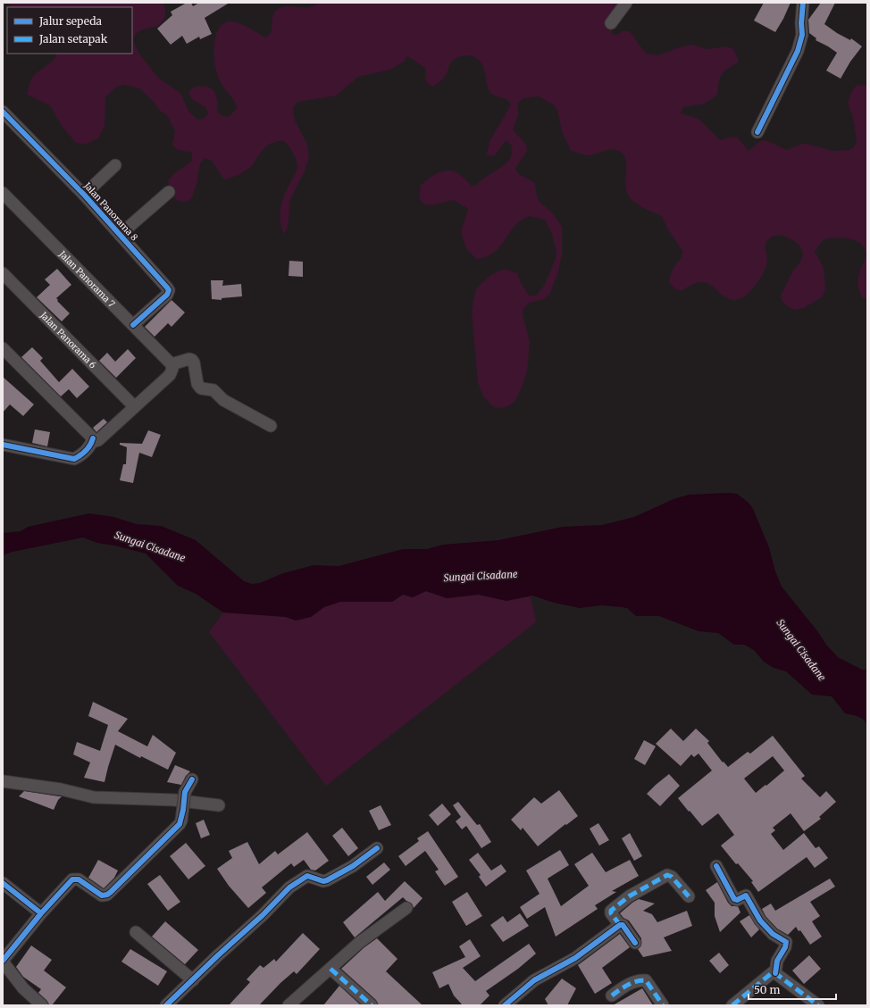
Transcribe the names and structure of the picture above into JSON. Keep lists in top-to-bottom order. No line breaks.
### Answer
{"streets":{"street":["Jalan Panorama 8","Jalan Panorama 7","Jalan Panorama 6"]},"crossings":[["Jalan Panorama 8","Jalan Panorama 7"]],"water":["Sungai Cisadane"],"legend":["Jalur sepeda","Jalan setapak"],"scale_bar":"50 m"}
